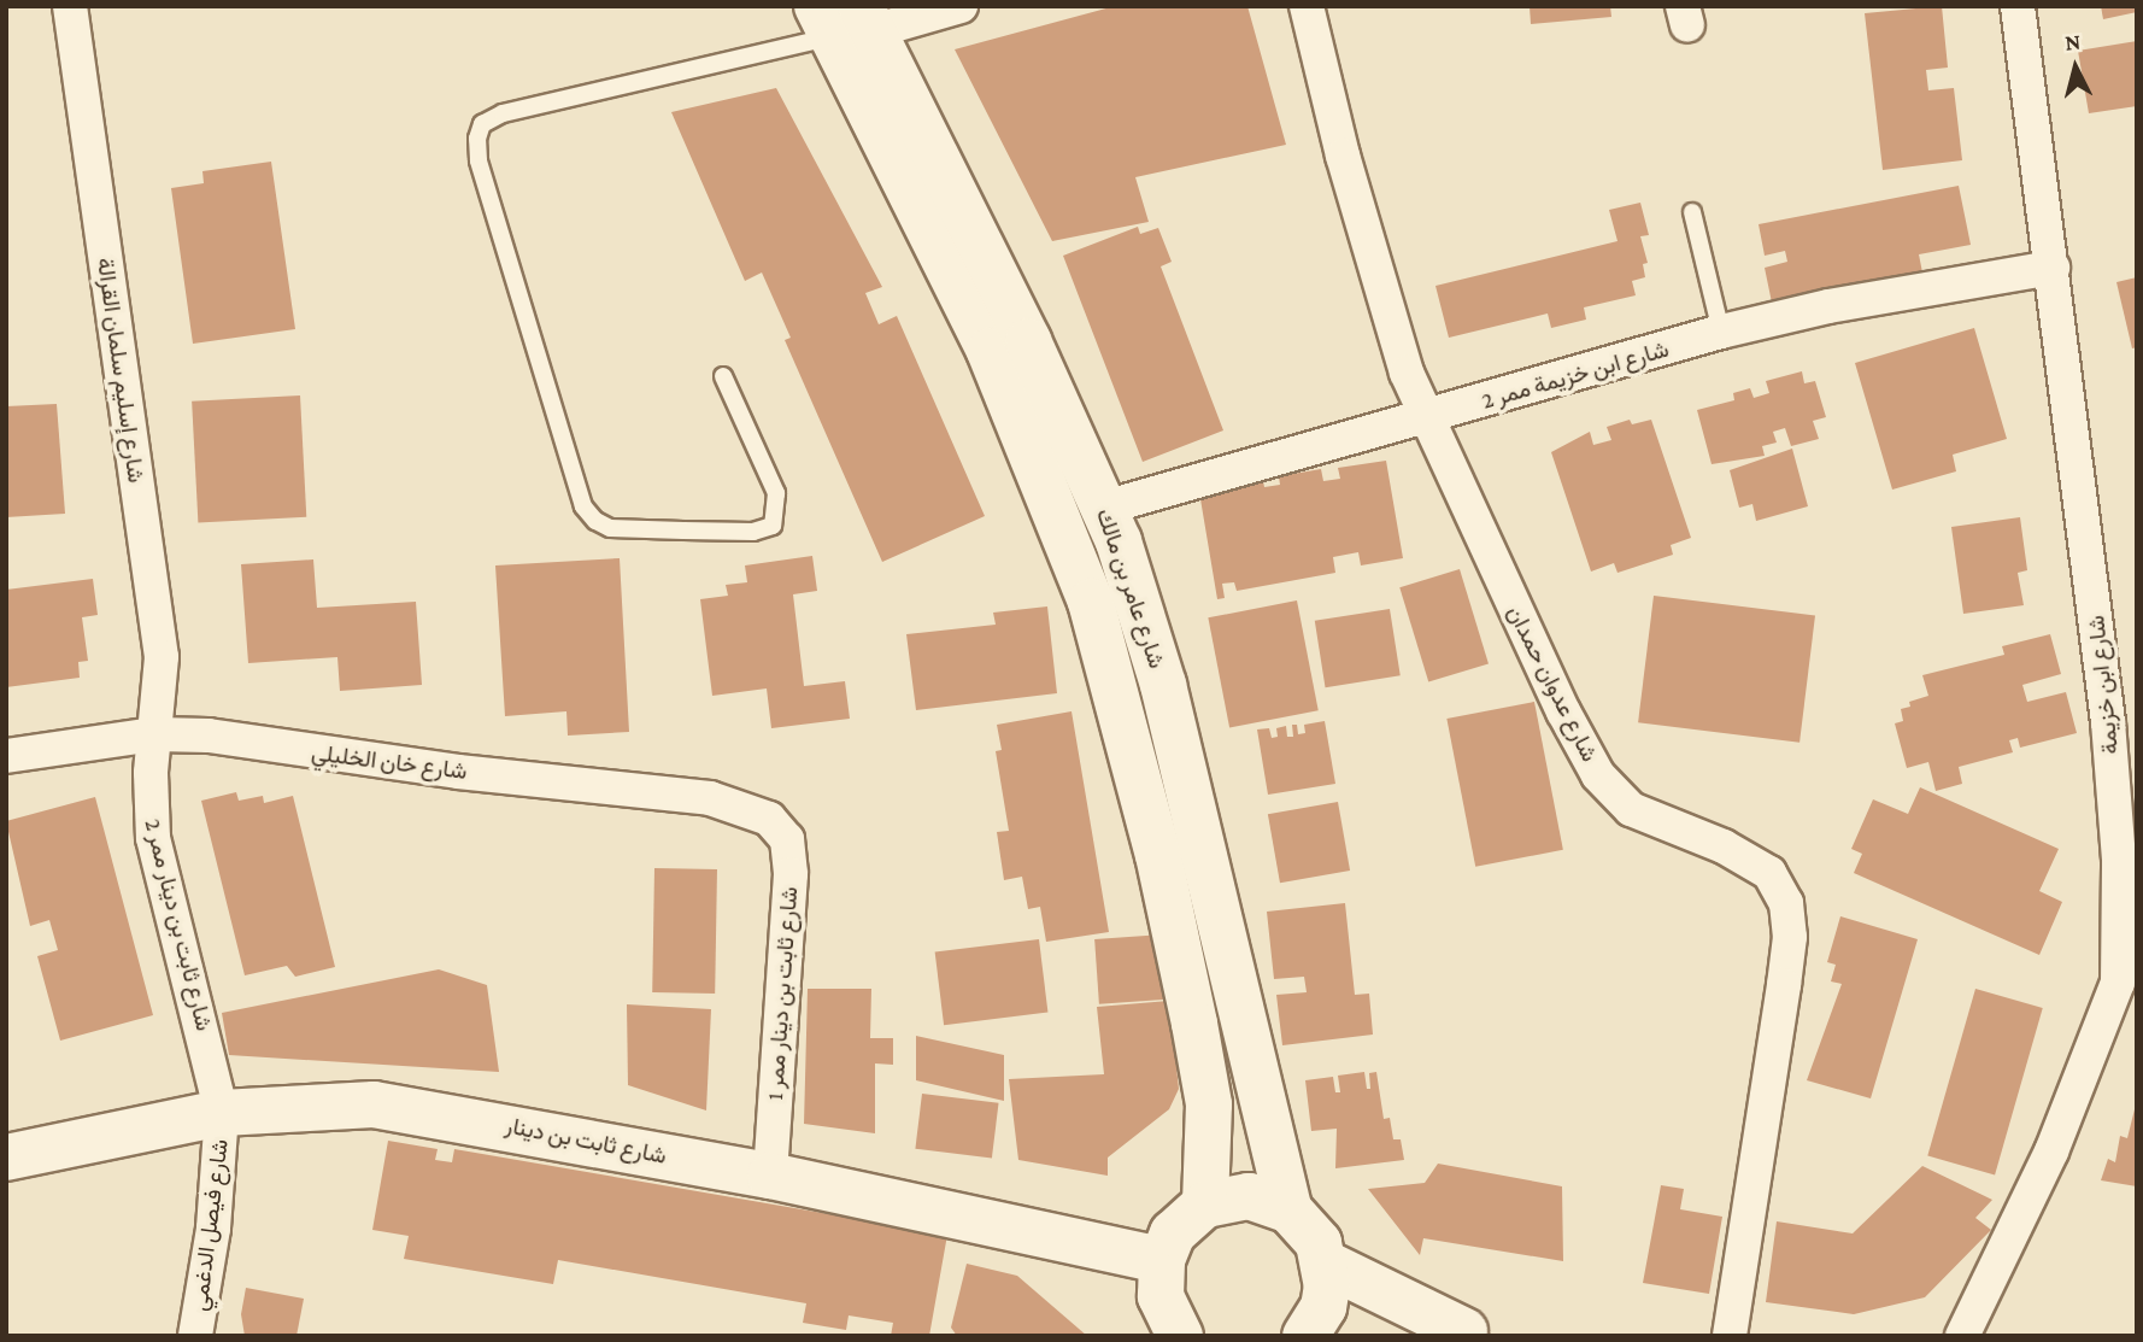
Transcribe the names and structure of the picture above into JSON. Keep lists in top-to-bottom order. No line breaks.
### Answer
{"streets":{"street":["شارع إسليم سلمان القرالة","شارع ابن خزيمة ممر 2","شارع عامر بن مالك","شارع عدوان حمدان","شارع ابن خزيمة","شارع خان الخليلي","شارع ثابت بن دينار ممر 2","شارع ثابت بن دينار ممر 1","شارع ثابت بن دينار","شارع فيصل الدغمي"]},"crossings":[["شارع إسليم سلمان القرالة","شارع خان الخليلي"],["شارع إسليم سلمان القرالة","شارع ثابت بن دينار ممر 2"],["شارع ابن خزيمة ممر 2","شارع عامر بن مالك"],["شارع ابن خزيمة ممر 2","شارع عدوان حمدان"],["شارع ابن خزيمة ممر 2","شارع ابن خزيمة"],["شارع خان الخليلي","شارع ثابت بن دينار ممر 2"],["شارع خان الخليلي","شارع ثابت بن دينار ممر 1"],["شارع ثابت بن دينار ممر 2","شارع ثابت بن دينار"],["شارع ثابت بن دينار ممر 2","شارع فيصل الدغمي"],["شارع ثابت بن دينار ممر 1","شارع ثابت بن دينار"],["شارع ثابت بن دينار","شارع فيصل الدغمي"]],"north":"top"}
